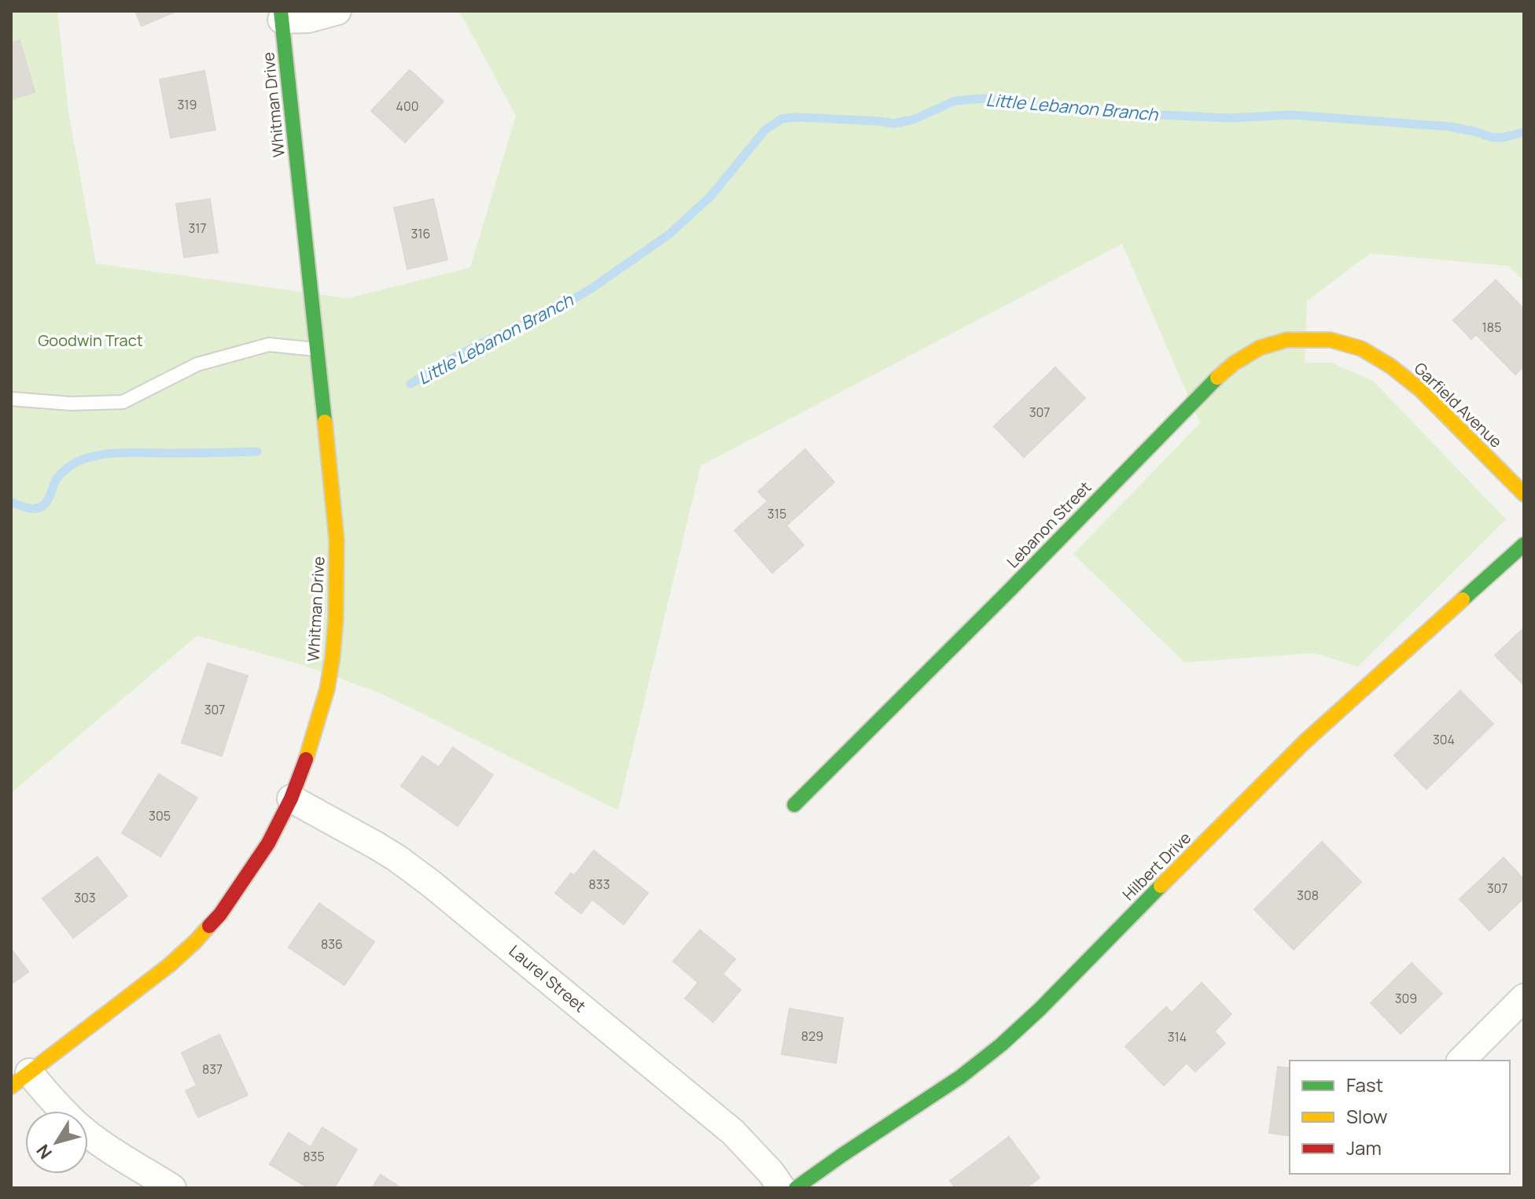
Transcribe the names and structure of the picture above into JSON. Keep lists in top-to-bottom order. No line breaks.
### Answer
{"streets":{"street":["Whitman Drive","Garfield Avenue","Lebanon Street","Hilbert Drive","Laurel Street"]},"crossings":[["Whitman Drive","Laurel Street"],["Garfield Avenue","Lebanon Street"]],"water":["Little Lebanon Branch"],"parks":["Goodwin Tract"],"house_numbers":["319","400","317","316","185","307","315","307","304","305","833","307","308","303","836","309","829","314","837","835"],"legend":["Fast","Slow","Jam"],"north":"bottom left"}
